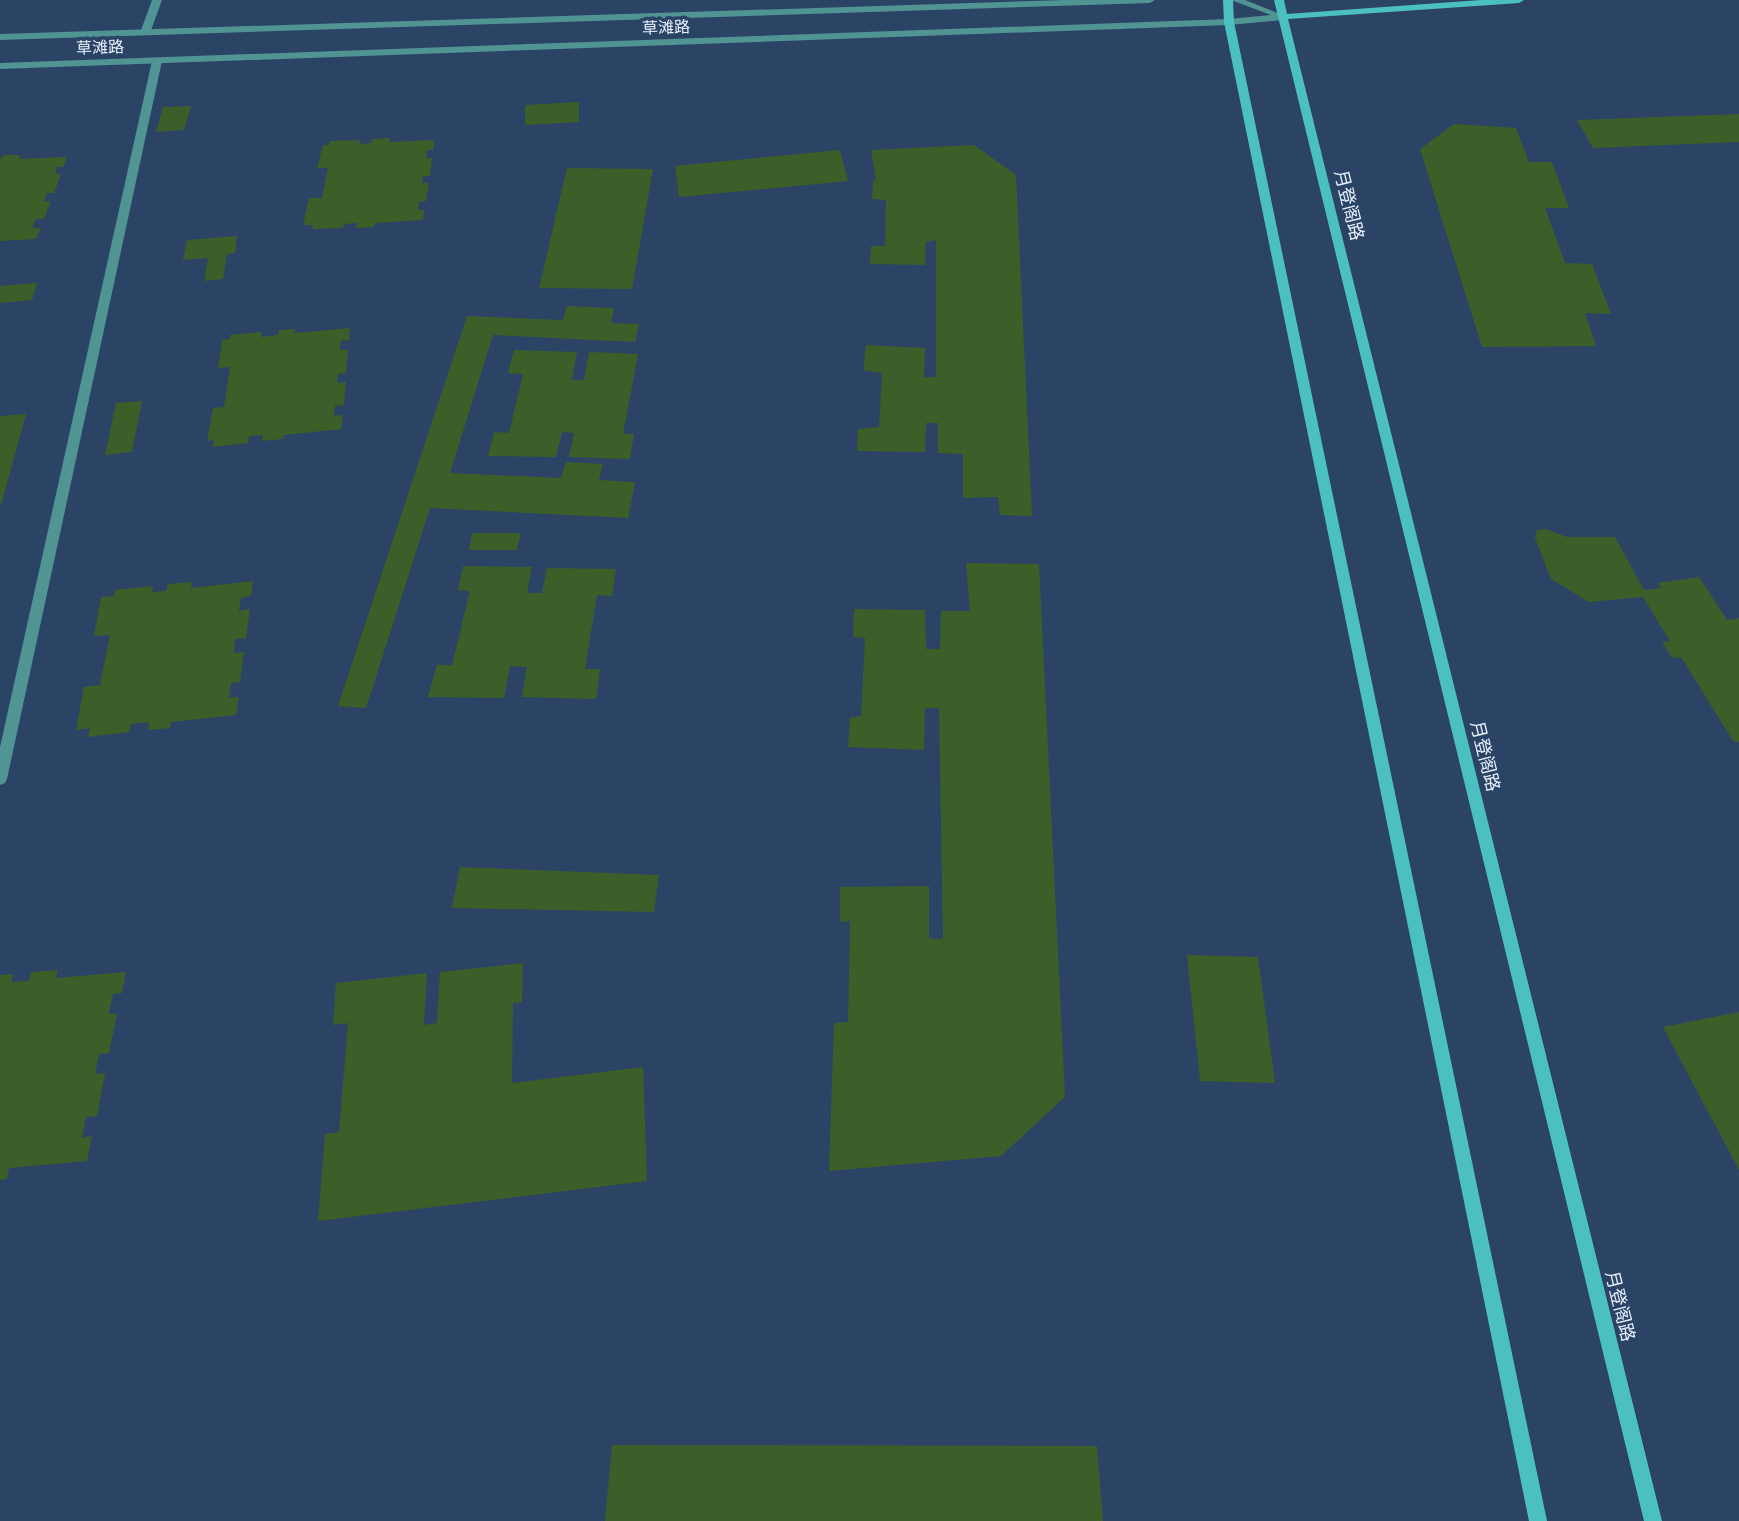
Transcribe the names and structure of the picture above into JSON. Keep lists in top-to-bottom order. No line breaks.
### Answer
{"streets":{"main road":["月登阁路"],"street":["草滩路"]},"crossings":[["草滩路","月登阁路"]]}
